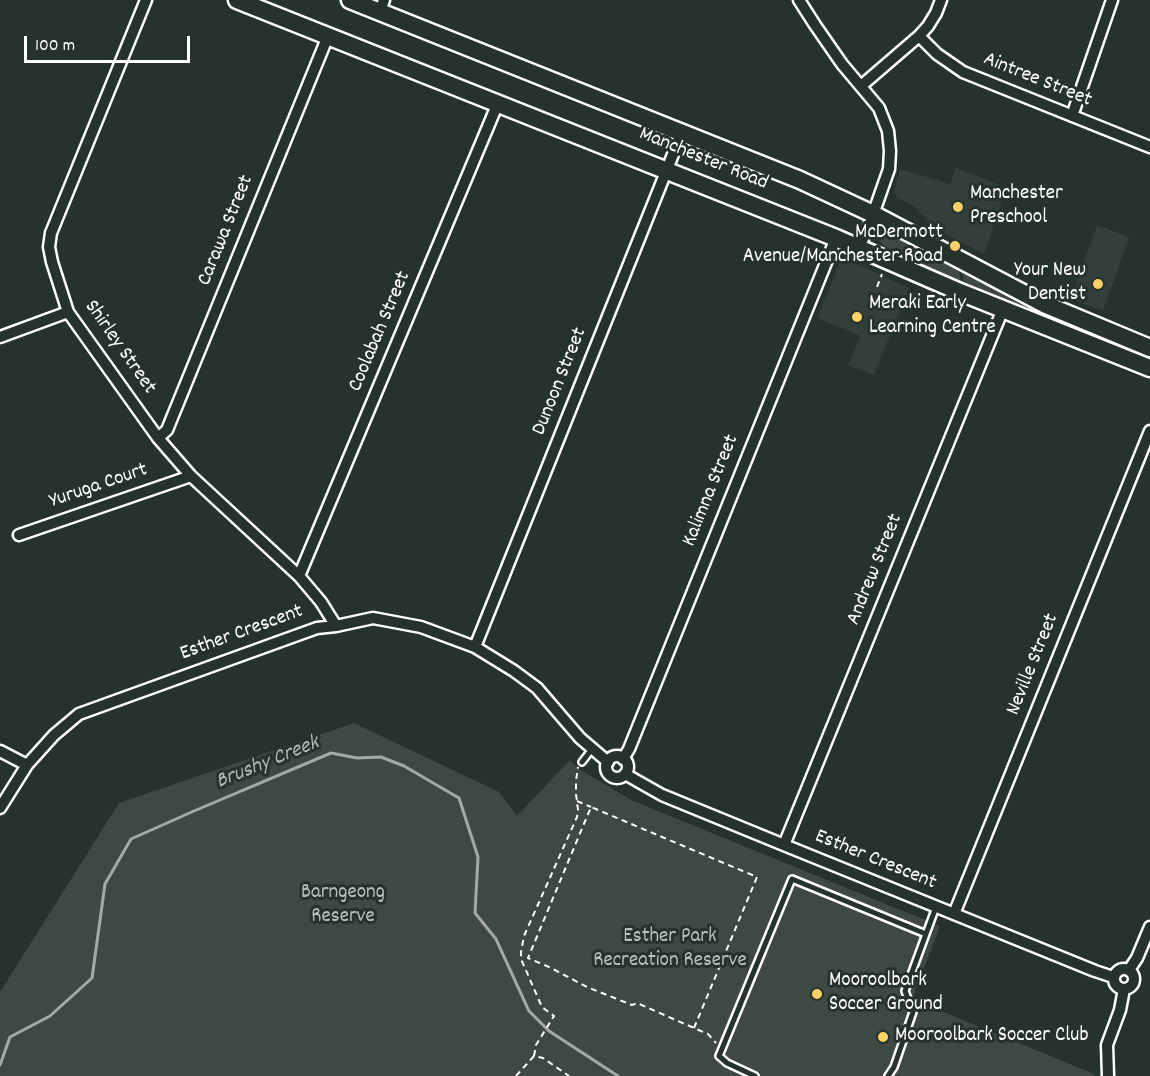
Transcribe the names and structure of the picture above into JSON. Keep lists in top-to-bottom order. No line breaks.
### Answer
{"streets":{"main road":["Manchester Road"],"street":["Aintree Street","Carawa Street","Coolabah Street","Shirley Street","Dunoon Street","Yuruga Court","Kalimna Street","Andrew Street","Esther Crescent","Neville Street"]},"crossings":[["Manchester Road","Carawa Street"],["Manchester Road","Coolabah Street"],["Manchester Road","Dunoon Street"],["Manchester Road","Kalimna Street"],["Manchester Road","Andrew Street"],["Carawa Street","Shirley Street"],["Coolabah Street","Shirley Street"],["Shirley Street","Yuruga Court"],["Shirley Street","Esther Crescent"],["Dunoon Street","Esther Crescent"],["Kalimna Street","Esther Crescent"],["Andrew Street","Esther Crescent"],["Esther Crescent","Neville Street"]],"water":["Brushy Creek"],"parks":["Barngeong Reserve","Esther Park Recreation Reserve"],"places":["Manchester Preschool","McDermott Avenue/Manchester Road","Your New Dentist","Meraki Early Learning Centre","Mooroolbark Soccer Ground","Mooroolbark Soccer Club"],"scale_bar":"100 m"}
